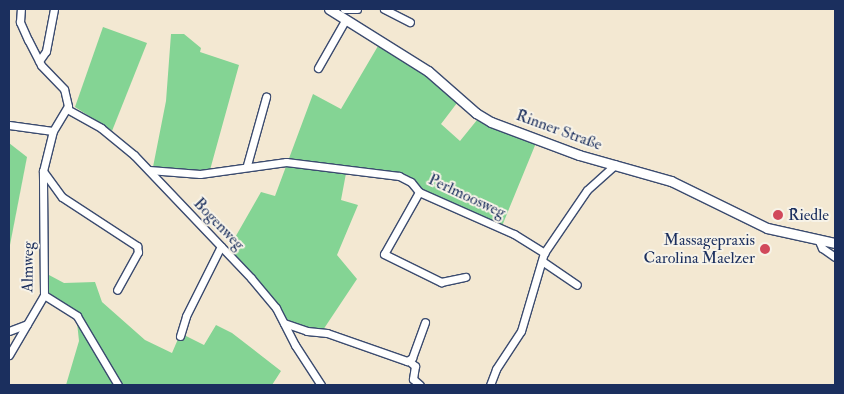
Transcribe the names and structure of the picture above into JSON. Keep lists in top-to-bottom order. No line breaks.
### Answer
{"streets":{"main road":["Rinner Straße"],"street":["Perlmoosweg","Bogenweg","Almweg"]},"crossings":[["Perlmoosweg","Bogenweg"]],"places":["Riedle","Massagepraxis Carolina Maelzer"]}
